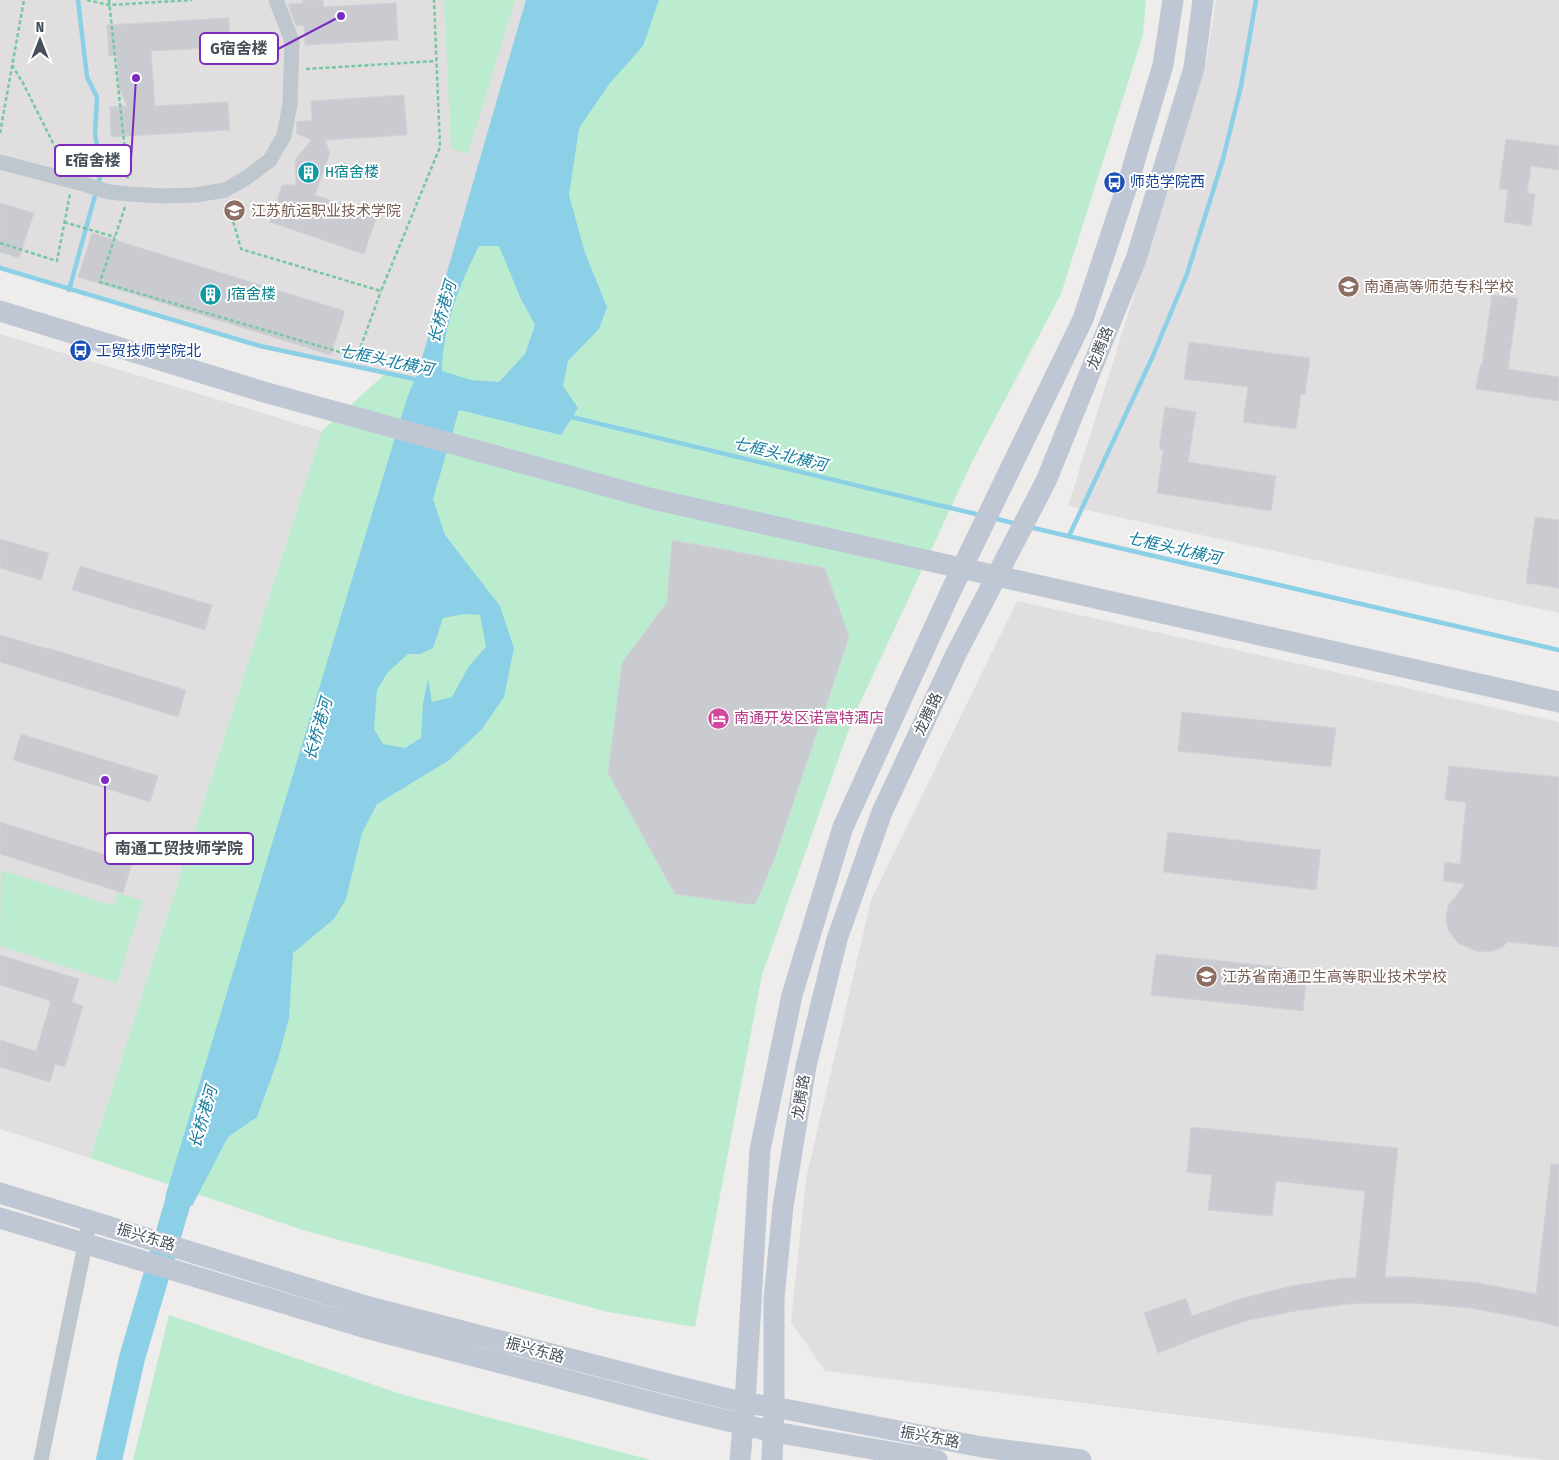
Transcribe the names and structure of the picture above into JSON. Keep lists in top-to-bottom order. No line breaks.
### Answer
{"streets":{"main road":["龙腾路","振兴东路"]},"crossings":[["龙腾路","振兴东路"]],"water":["长桥港河","七框头北横河"],"places":{"other":["G宿舍楼","E宿舍楼","南通工贸技师学院"],"building":["H宿舍楼","J宿舍楼"],"bus stop":["师范学院西","工贸技师学院北"],"school or university":["江苏航运职业技术学院","南通高等师范专科学校","江苏省南通卫生高等职业技术学校"],"hotel":["南通开发区诺富特酒店"]},"north":"top"}
